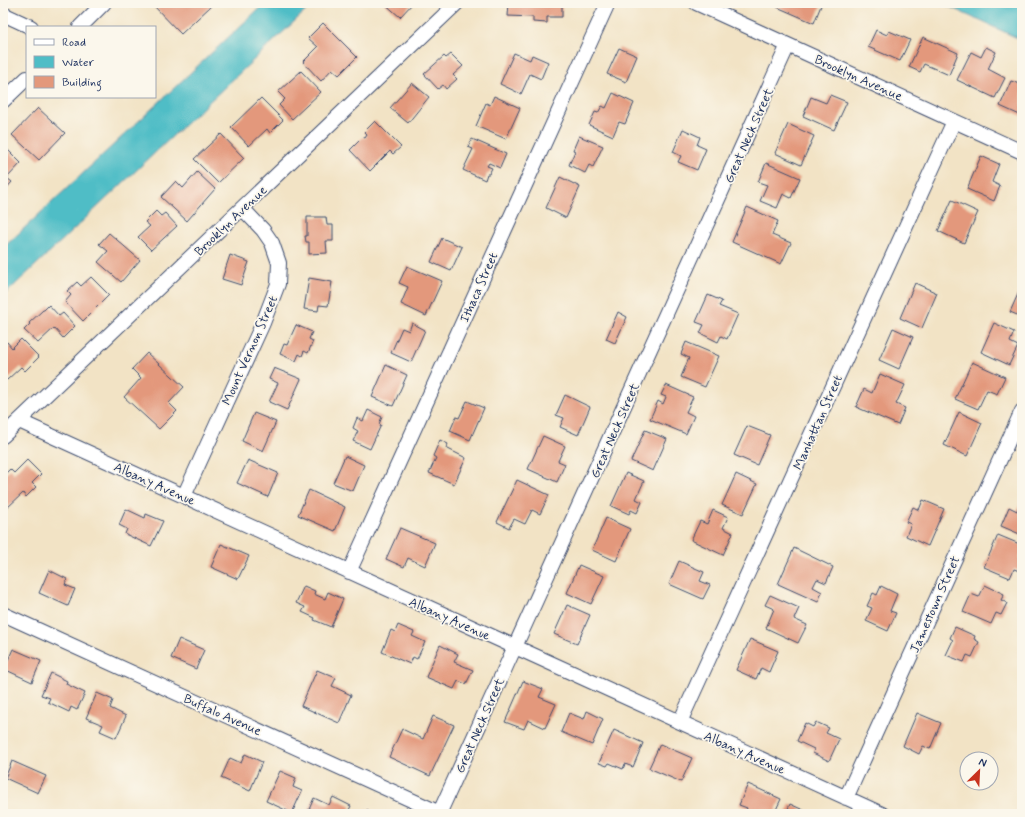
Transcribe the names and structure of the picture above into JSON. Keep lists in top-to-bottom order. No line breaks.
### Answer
{"streets":{"street":["Brooklyn Avenue","Great Neck Street","Ithaca Street","Mount Vernon Street","Manhattan Street","Albany Avenue","Jamestown Street","Buffalo Avenue"]},"crossings":[["Brooklyn Avenue","Great Neck Street"],["Brooklyn Avenue","Mount Vernon Street"],["Brooklyn Avenue","Manhattan Street"],["Brooklyn Avenue","Albany Avenue"],["Great Neck Street","Albany Avenue"],["Great Neck Street","Buffalo Avenue"],["Ithaca Street","Albany Avenue"],["Mount Vernon Street","Albany Avenue"],["Manhattan Street","Albany Avenue"],["Albany Avenue","Jamestown Street"]],"legend":["Road","Water","Building"],"north":"top right"}
